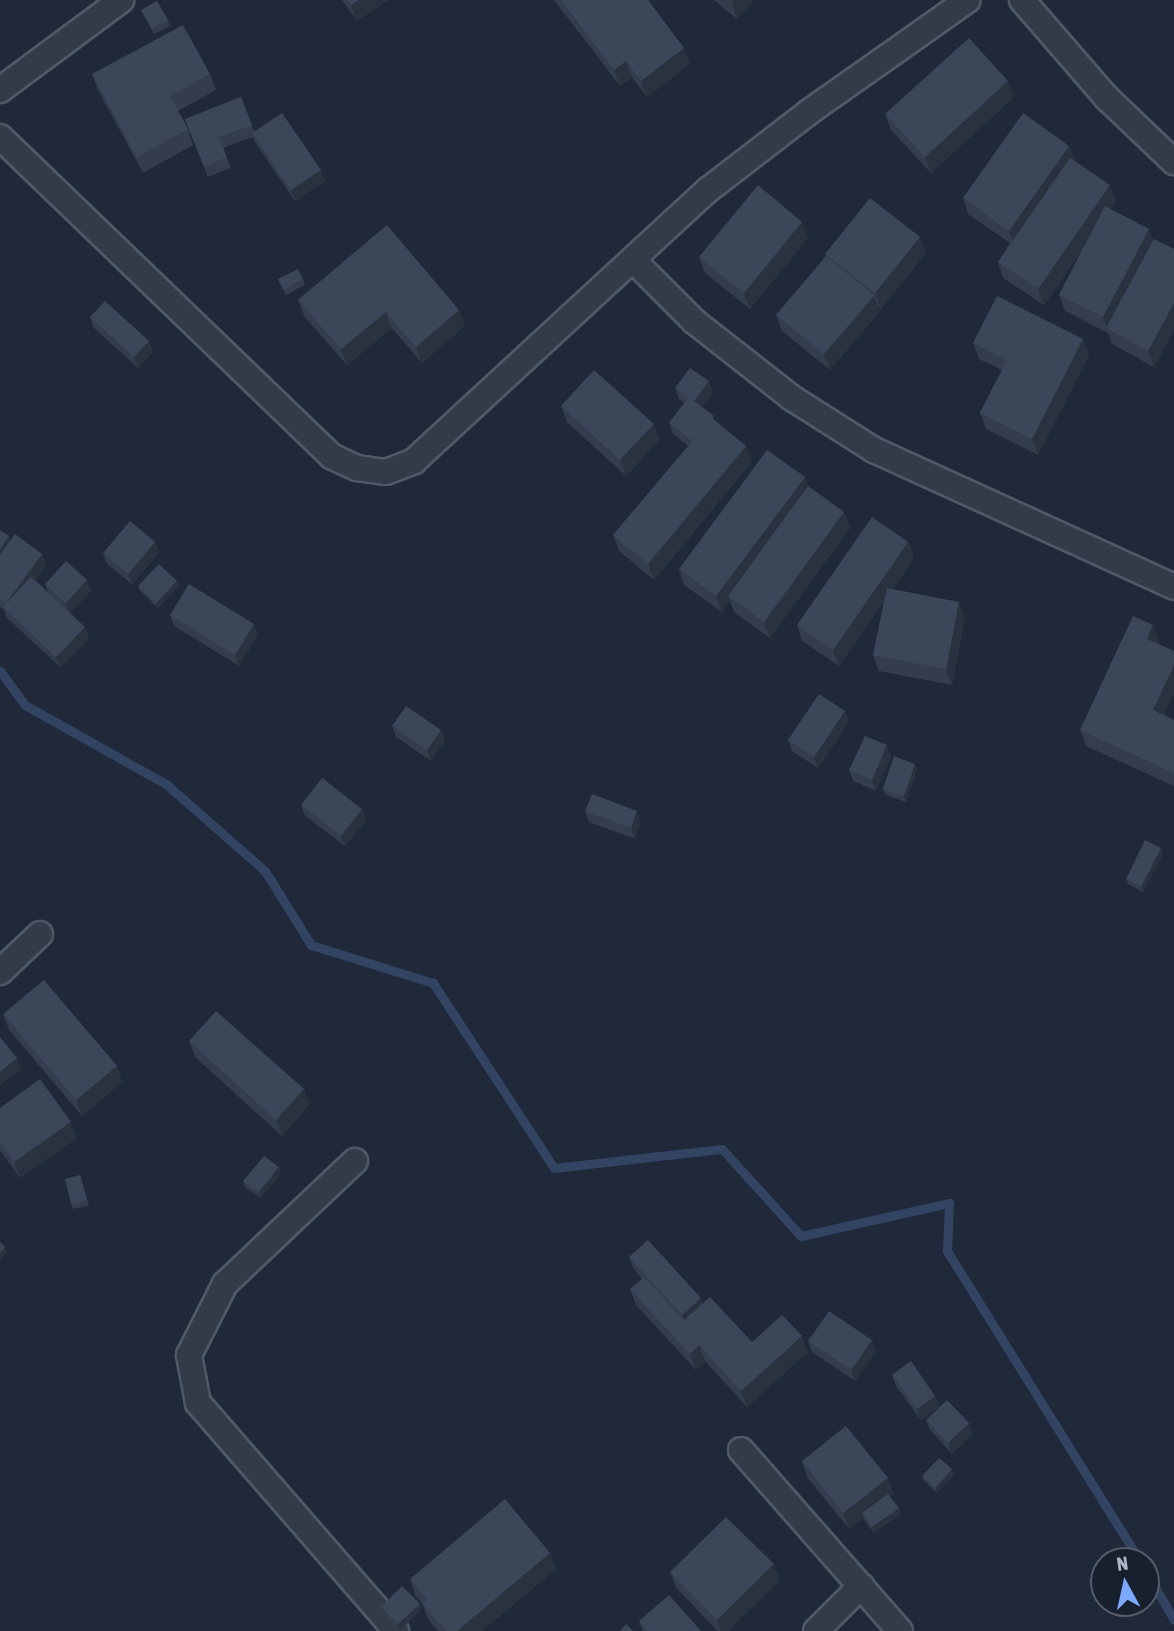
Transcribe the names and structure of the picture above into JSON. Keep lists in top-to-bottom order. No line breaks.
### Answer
{"north":"top"}
